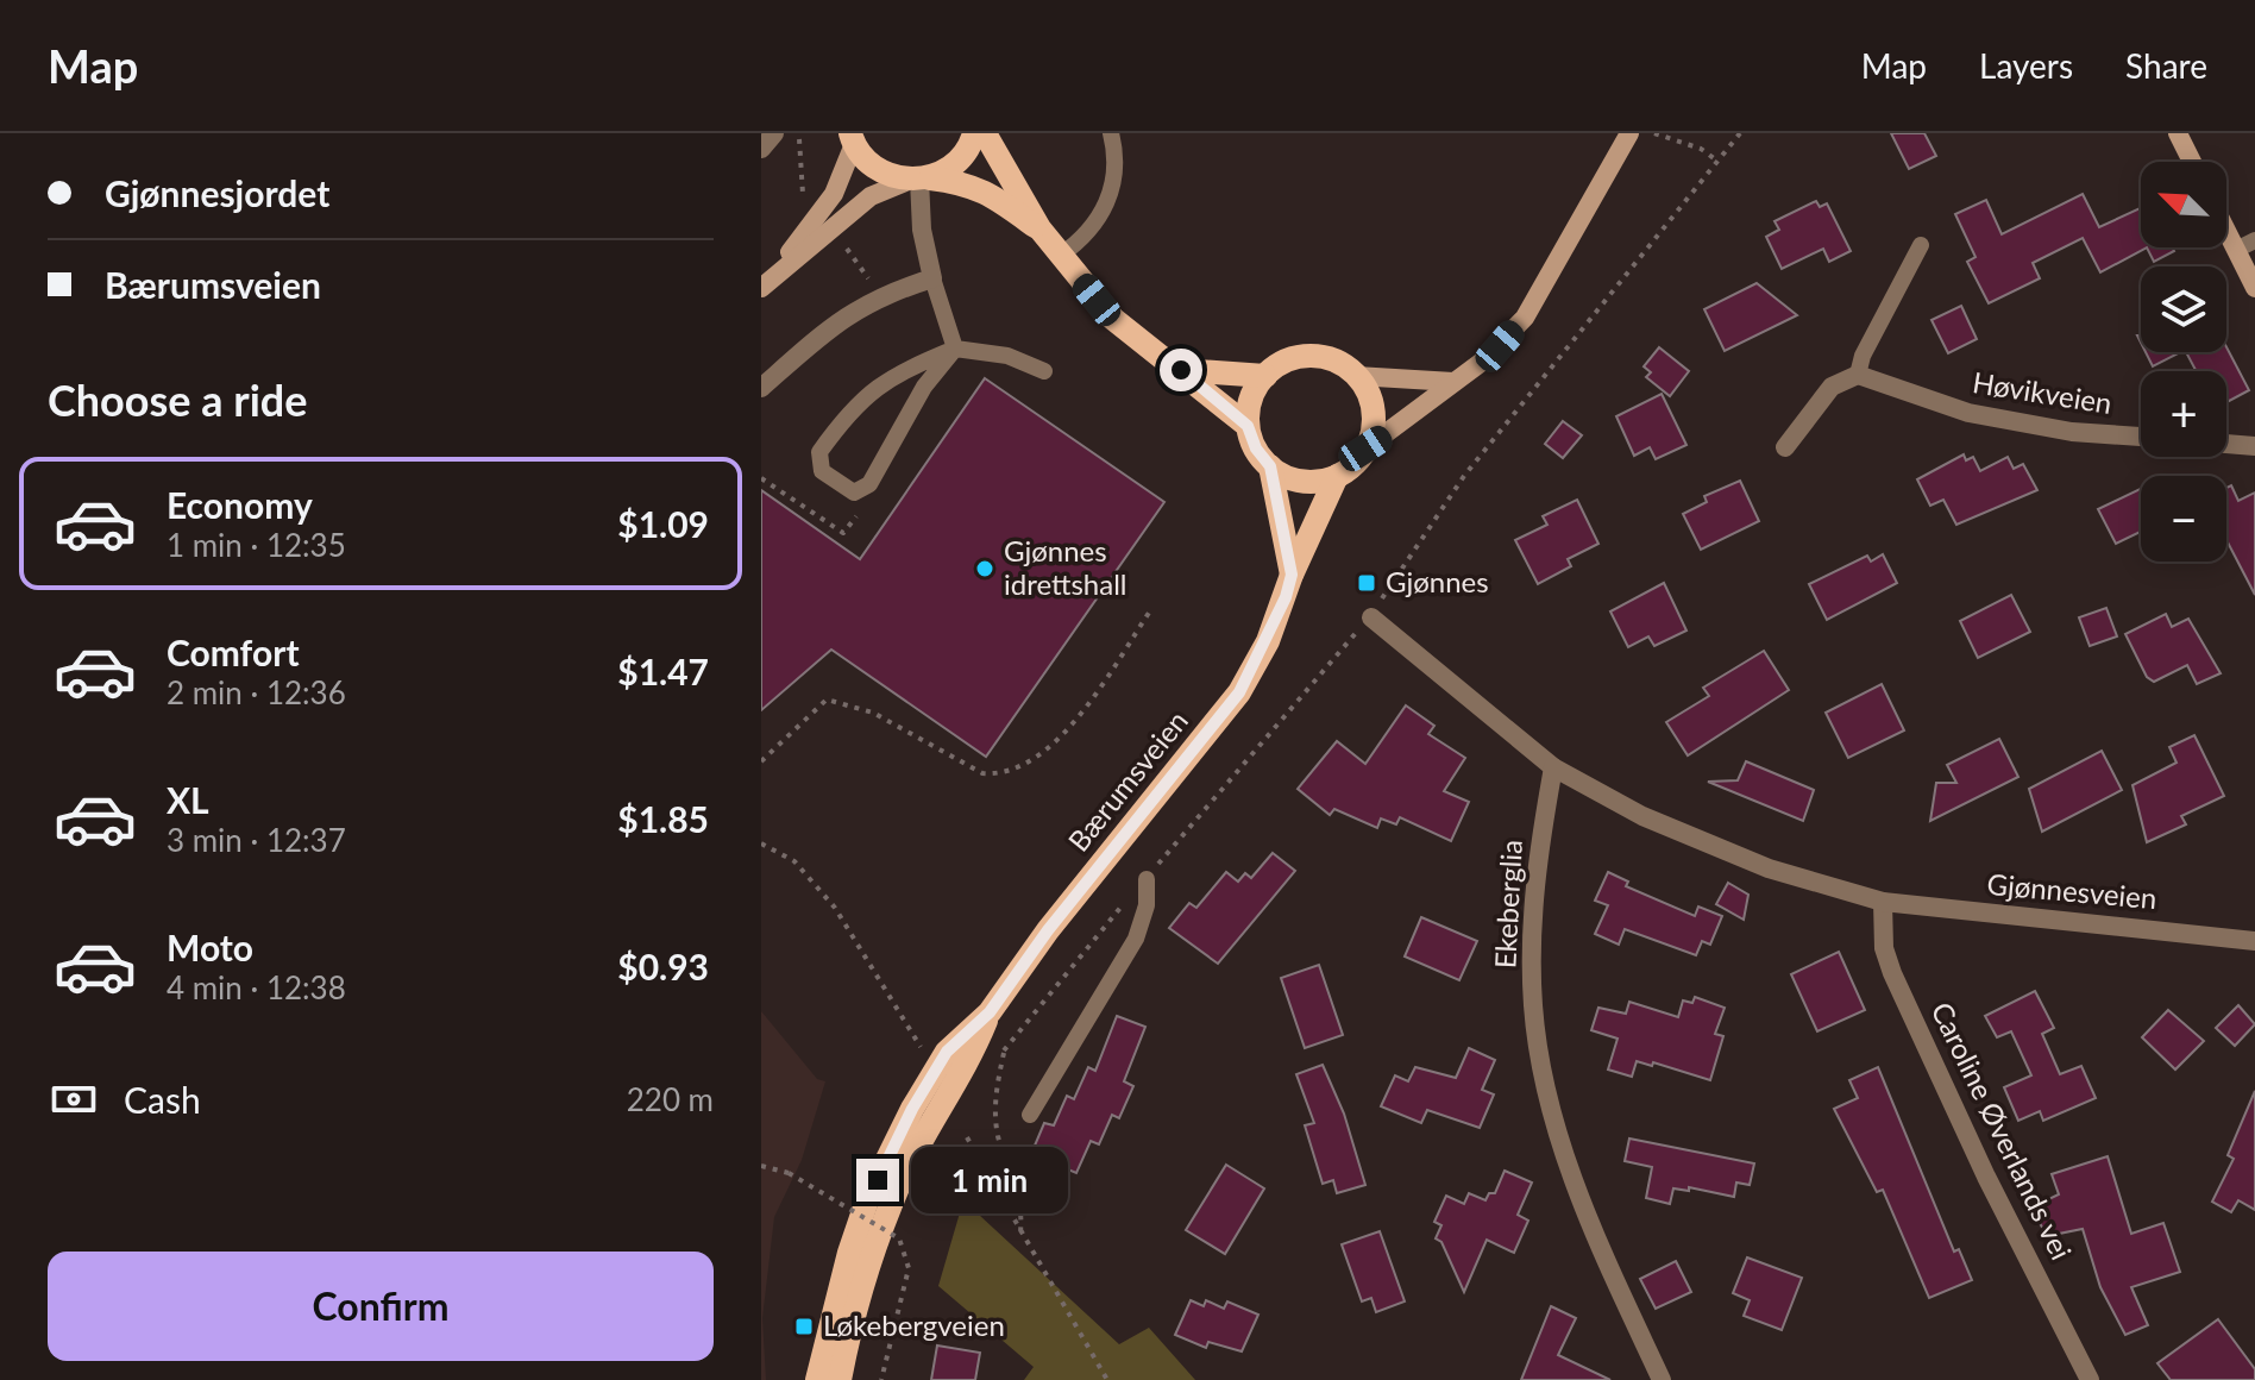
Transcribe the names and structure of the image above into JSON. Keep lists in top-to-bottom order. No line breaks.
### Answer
{"streets":{"main road":["Bærumsveien"],"street":["Høvikveien","Gjønnesveien","Ekeberglia","Caroline Øverlands vei"]},"crossings":[["Gjønnesveien","Caroline Øverlands vei"]],"places":{"other":["Gjønnes idrettshall"],"transit":["Gjønnes","Løkebergveien"]},"north":"top left","page":{"header":"Map","nav":["Map","Layers","Share"],"banner":["Gjønnesjordet","Bærumsveien"],"map_buttons":["+","−"],"heading":"Choose a ride","list":[{"name":"Economy","note":"1 min · 12:35","value":"$1.09"},{"name":"Comfort","note":"2 min · 12:36","value":"$1.47"},{"name":"XL","note":"3 min · 12:37","value":"$1.85"},{"name":"Moto","note":"4 min · 12:38","value":"$0.93"}],"pay":["Cash","220 m"],"bubble":"1 min","buttons":"Confirm"}}
